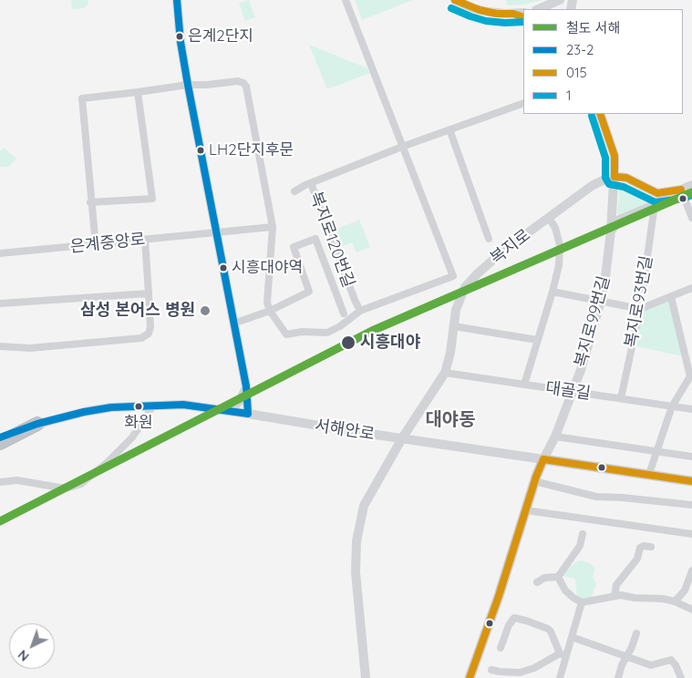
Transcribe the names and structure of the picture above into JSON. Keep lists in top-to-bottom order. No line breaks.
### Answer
{"streets":{"main road":["서해안로"],"street":["복지로120번길","은계중앙로","복지로","복지로93번길","복지로99번길","대골길"]},"crossings":[["복지로","복지로99번길"],["복지로","대골길"],["복지로","서해안로"],["복지로93번길","대골길"],["복지로99번길","대골길"],["복지로99번길","서해안로"]],"districts":["대야동"],"places":["은계2단지","LH2단지후문","시흥대야역","삼성 본어스 병원","시흥대야","화원"],"lines":["transit line 23-2","transit line 015","transit line 1","rail line 서해"],"legend":["철도 서해","23-2","015","1"],"north":"bottom left"}
